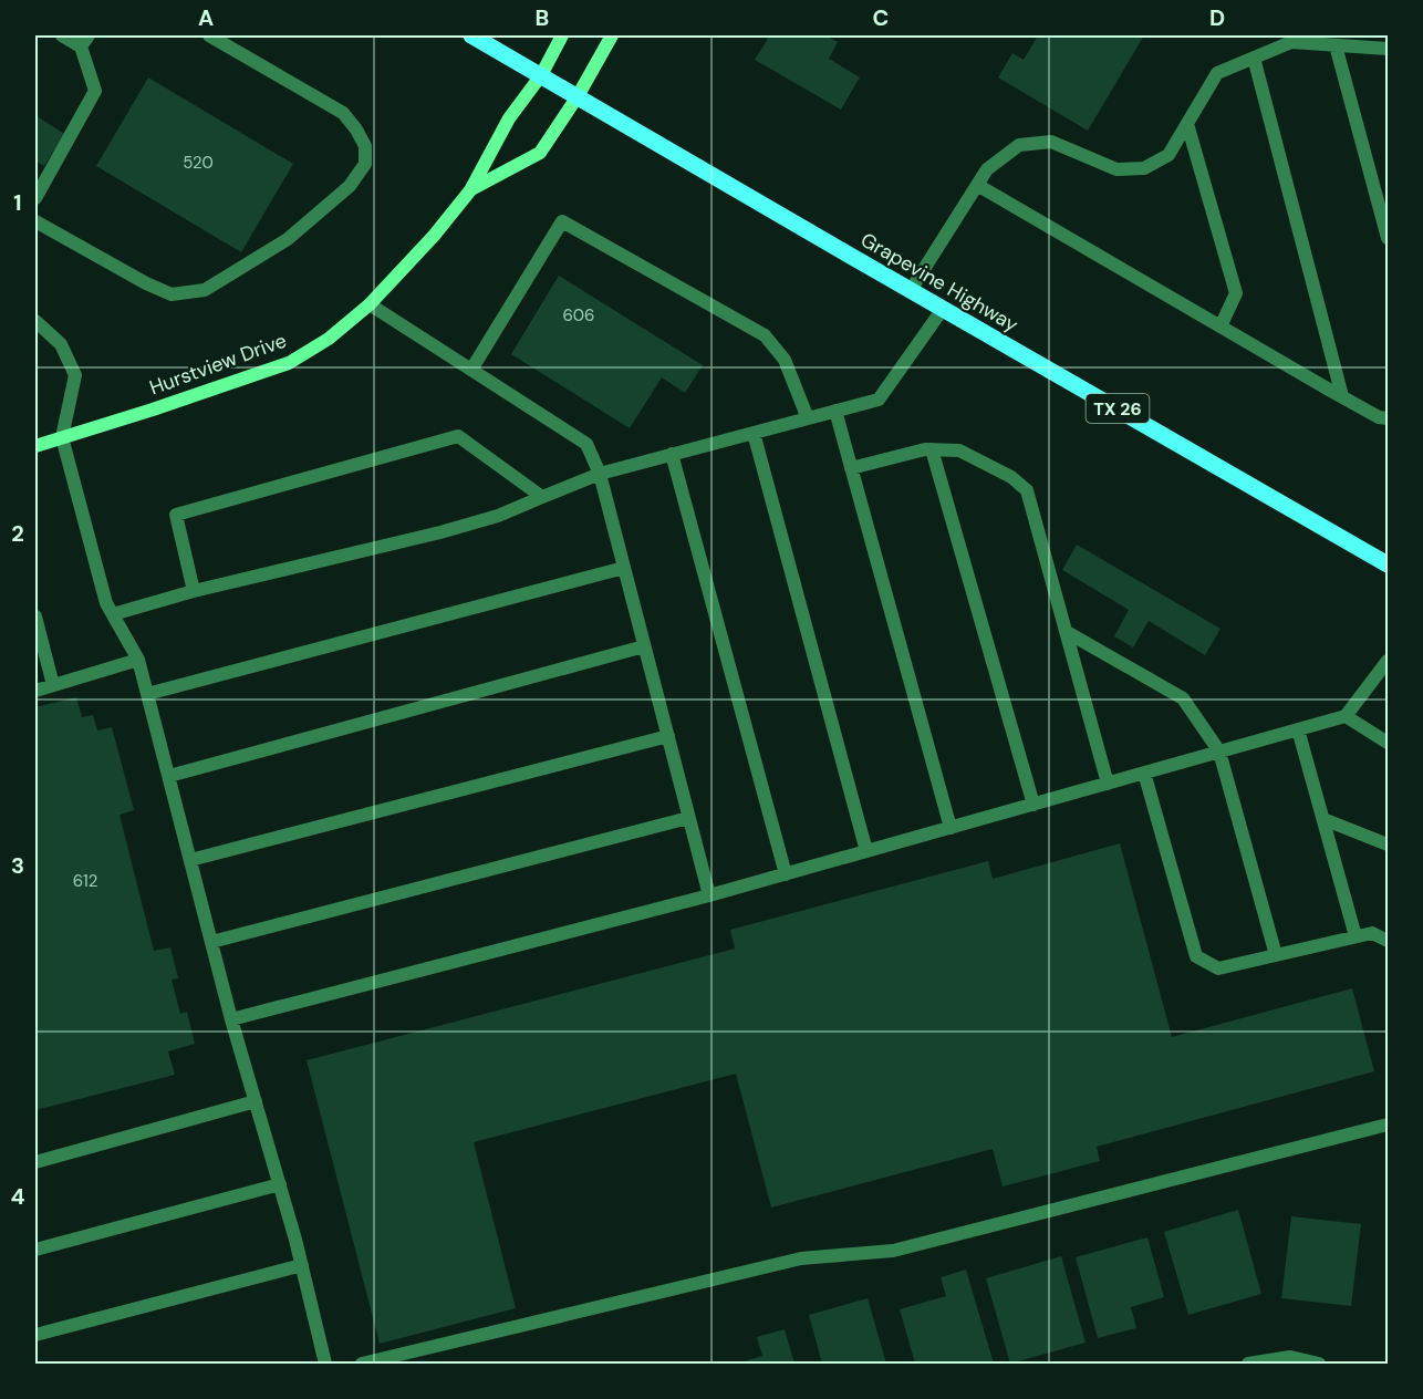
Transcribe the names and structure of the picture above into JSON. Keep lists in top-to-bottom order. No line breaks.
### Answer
{"streets":{"main road":["Grapevine Highway","Hurstview Drive","TX 26"]},"crossings":[["Grapevine Highway","Hurstview Drive"]],"house_numbers":["520","606","612"],"grid":{"columns":["A","B","C","D"],"rows":["1","2","3","4"]}}
